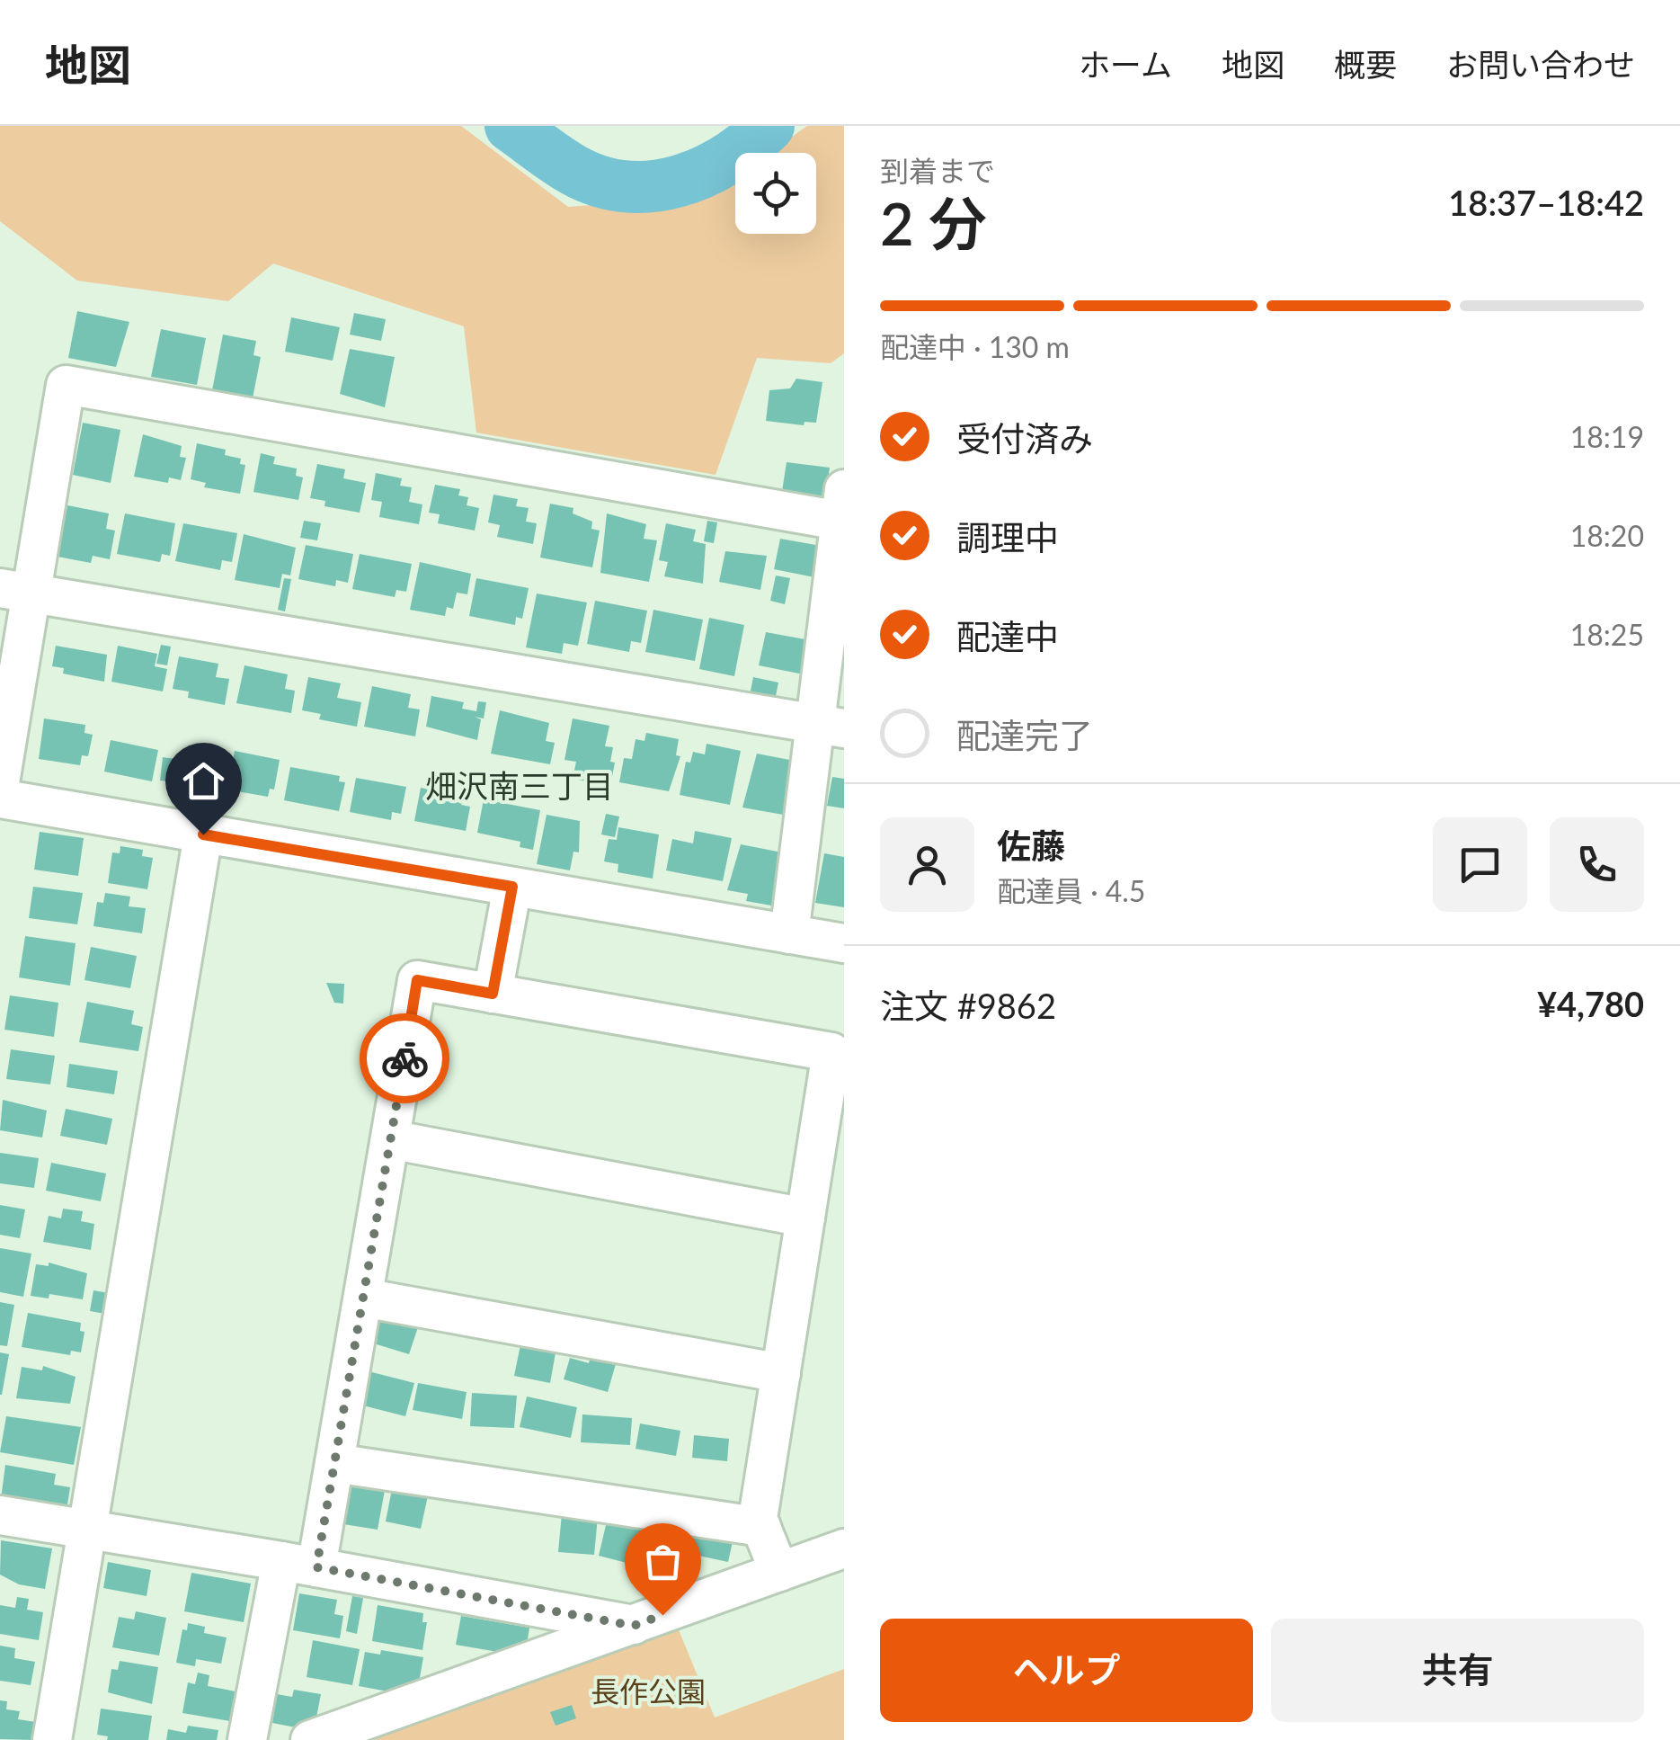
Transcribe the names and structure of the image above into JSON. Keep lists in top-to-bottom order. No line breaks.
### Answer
{"districts":["畑沢南三丁目"],"parks":["長作公園"],"page":{"header":"地図","nav":["ホーム","地図","概要","お問い合わせ"],"heading":["2 分","到着まで","18:37–18:42"],"panel":["佐藤","配達員 · 4.5","注文 #9862","¥4,780"],"bar":"配達中 · 130 m","list":[["受付済み","18:19"],["調理中","18:20"],["配達中","18:25"],"配達完了"],"buttons":["ヘルプ","共有"]}}
